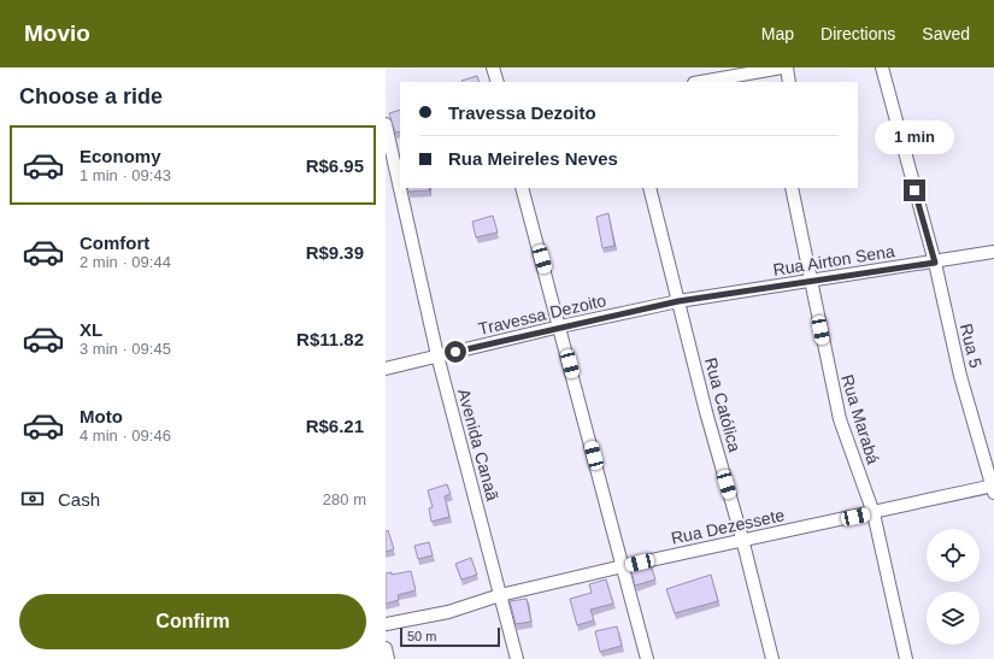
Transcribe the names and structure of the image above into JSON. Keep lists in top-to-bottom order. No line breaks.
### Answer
{"streets":{"street":["Rua Airton Sena","Travessa Dezoito","Rua 5","Rua Católica","Rua Marabá","Avenida Canaã","Rua Dezessete"]},"crossings":[["Rua Airton Sena","Travessa Dezoito"],["Rua Airton Sena","Rua 5"],["Rua Airton Sena","Rua Católica"],["Rua Airton Sena","Rua Marabá"],["Travessa Dezoito","Rua Católica"],["Travessa Dezoito","Avenida Canaã"],["Rua 5","Rua Dezessete"],["Rua Católica","Rua Dezessete"],["Rua Marabá","Rua Dezessete"],["Avenida Canaã","Rua Dezessete"]],"scale_bar":"50 m","page":{"header":"Movio","nav":["Map","Directions","Saved"],"heading":"Choose a ride","banner":["Travessa Dezoito","Rua Meireles Neves"],"bubble":"1 min","list":[{"name":"Economy","note":"1 min · 09:43","value":"R$6.95"},{"name":"Comfort","note":"2 min · 09:44","value":"R$9.39"},{"name":"XL","note":"3 min · 09:45","value":"R$11.82"},{"name":"Moto","note":"4 min · 09:46","value":"R$6.21"}],"pay":["Cash","280 m"],"buttons":"Confirm","scale":"50 m"}}
